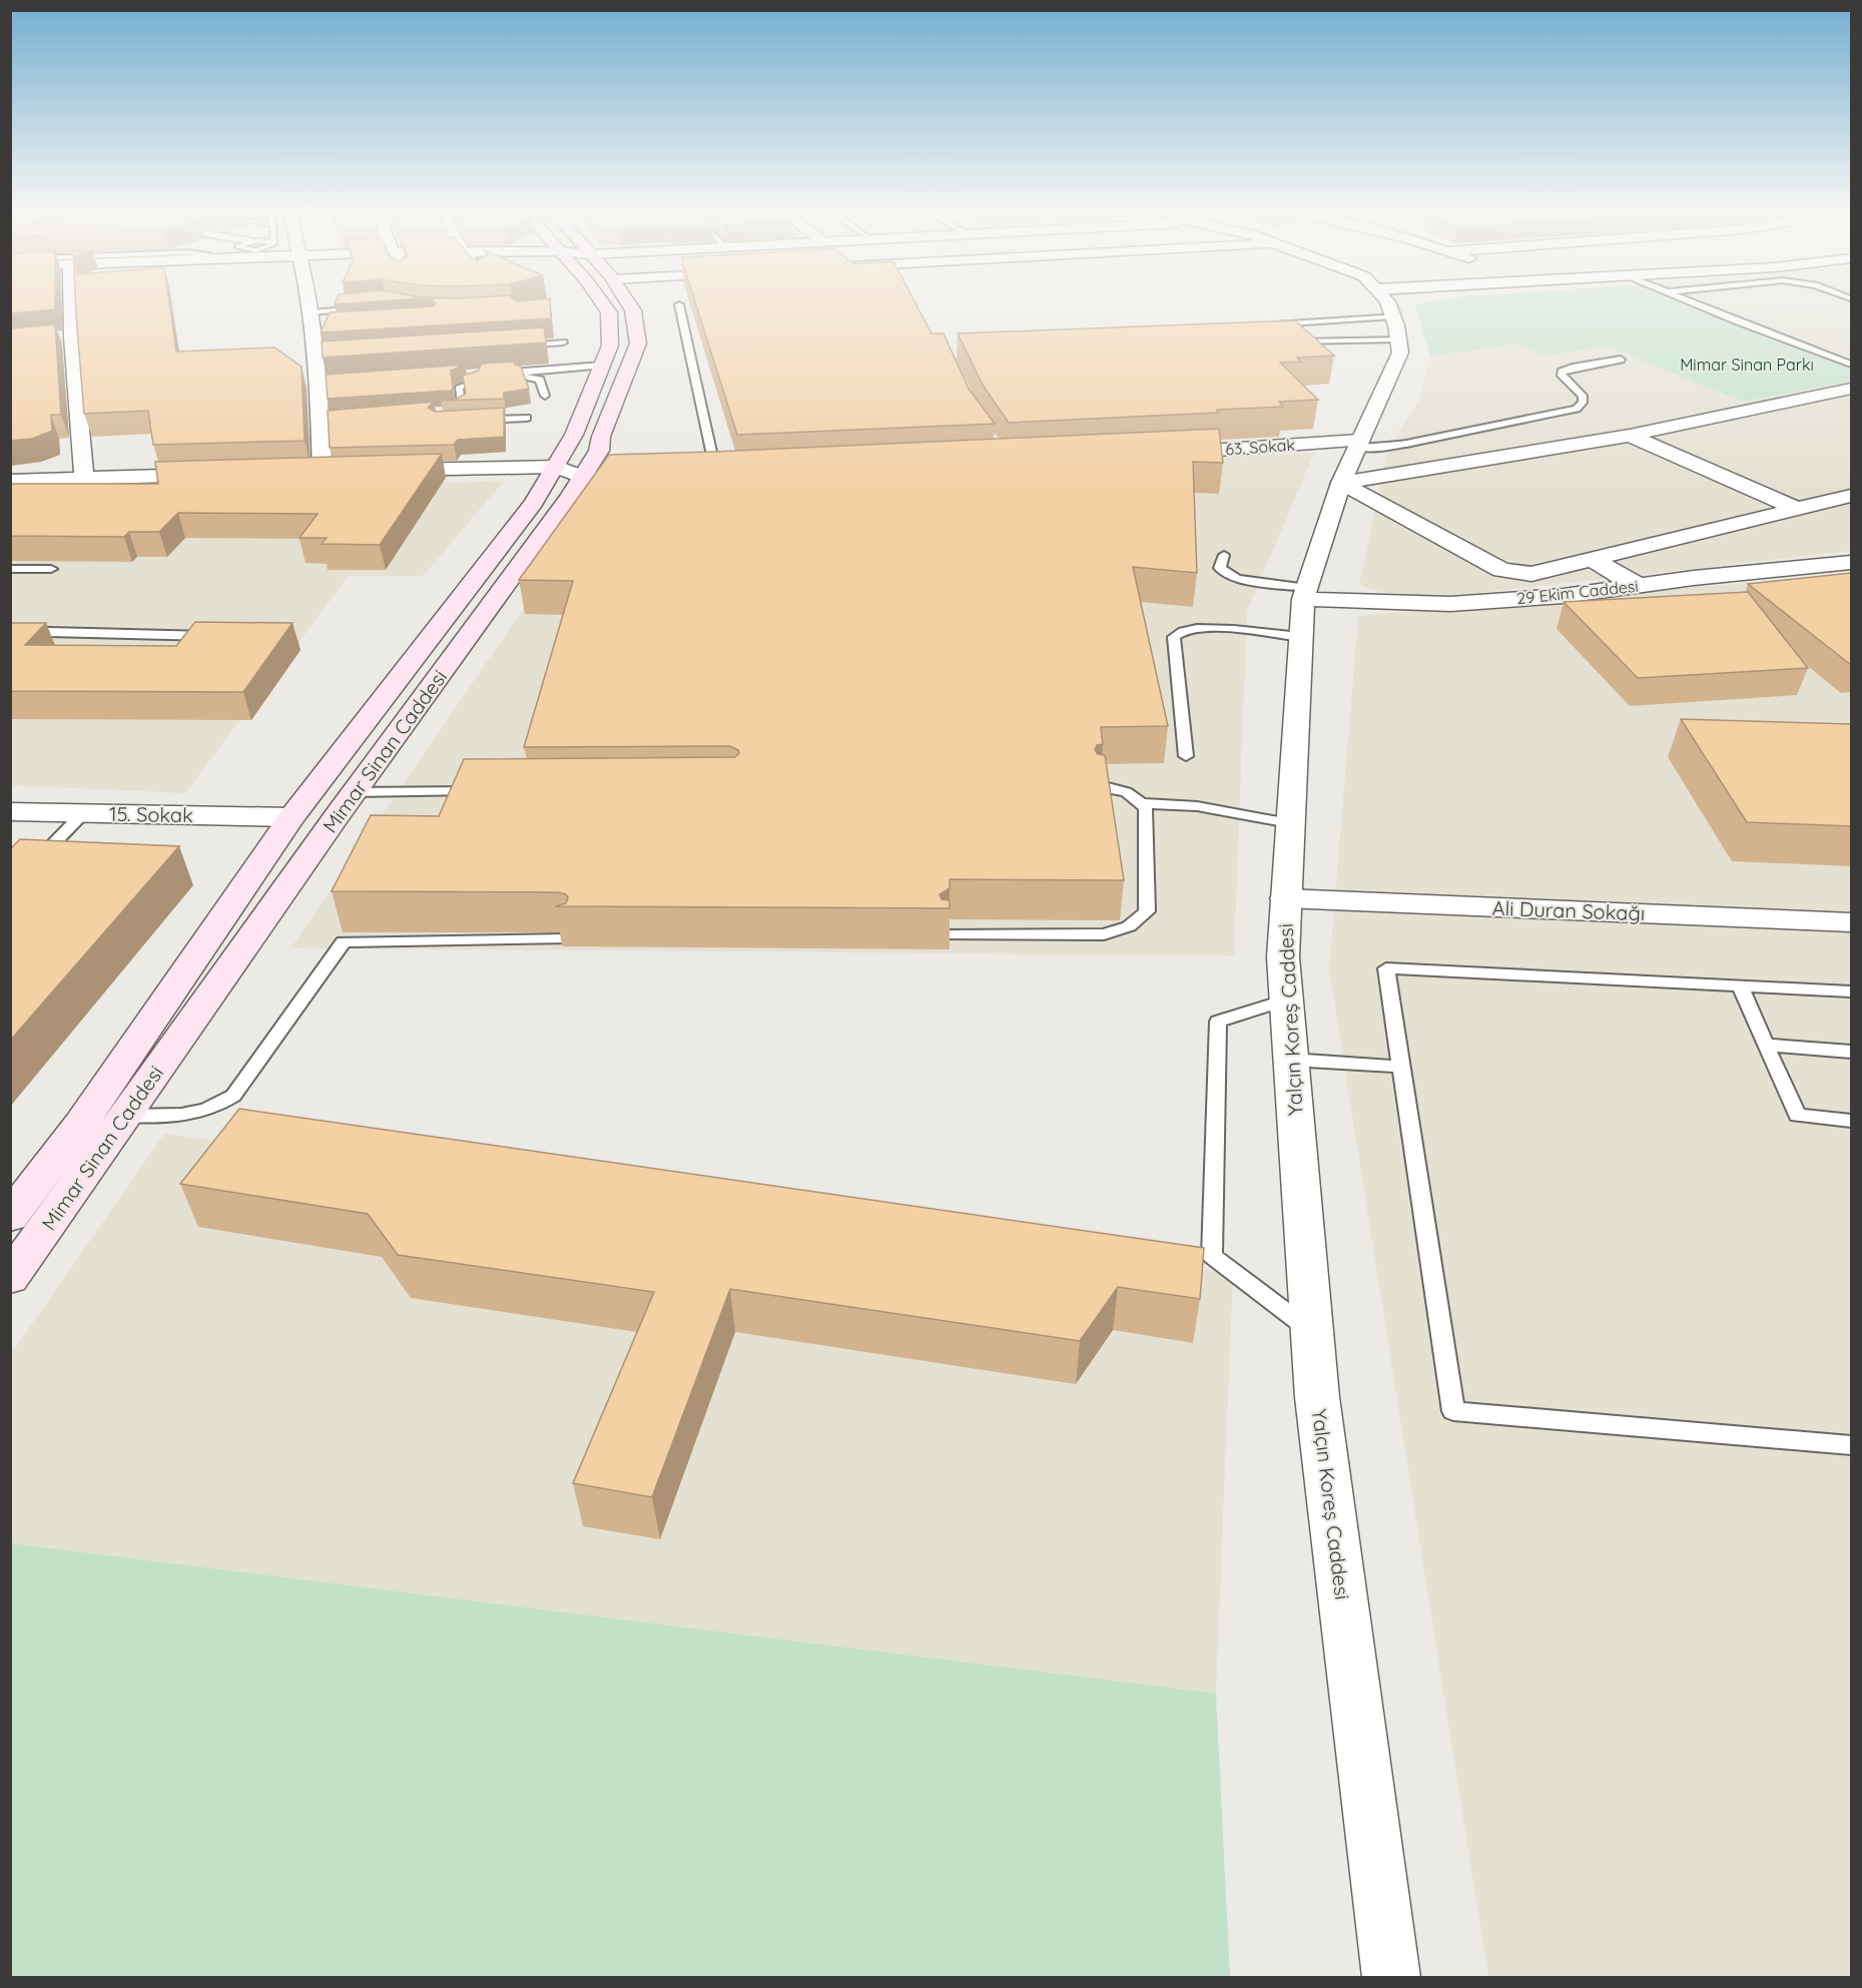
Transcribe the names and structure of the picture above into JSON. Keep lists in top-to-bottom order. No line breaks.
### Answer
{"streets":{"main road":["Mimar Sinan Caddesi"],"street":["63. Sokak","29 Ekim Caddesi","15. Sokak","Ali Duran Sokağı","Yalçın Koreş Caddesi"]},"crossings":[["63. Sokak","Yalçın Koreş Caddesi"],["29 Ekim Caddesi","Yalçın Koreş Caddesi"],["Mimar Sinan Caddesi","15. Sokak"],["Ali Duran Sokağı","Yalçın Koreş Caddesi"]],"parks":["Mimar Sinan Parkı"]}
